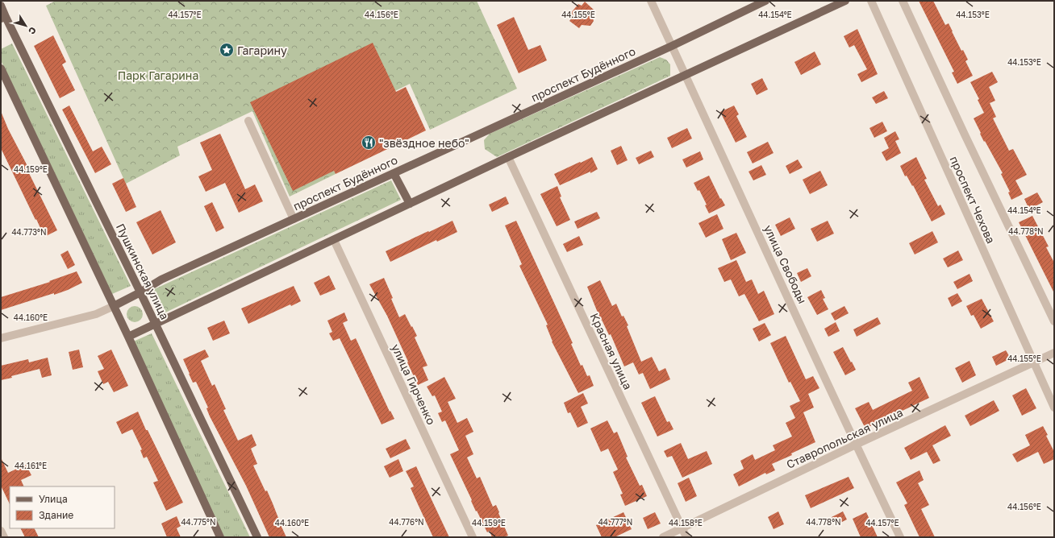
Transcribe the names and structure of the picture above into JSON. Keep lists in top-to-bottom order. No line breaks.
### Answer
{"streets":{"main road":["проспект Будённого","Пушкинская улица"],"street":["проспект Чехова","улица Свободы","Красная улица","улица Гирченко","Ставропольская улица"]},"crossings":[["проспект Будённого","улица Свободы"],["проспект Будённого","Пушкинская улица"],["проспект Чехова","Ставропольская улица"],["улица Свободы","Ставропольская улица"],["Красная улица","Ставропольская улица"]],"parks":["Парк Гагарина"],"places":{"place":["Гагарину"],"restaurant":["\"звёздное небо\""]},"legend":["Улица","Здание"],"north":"bottom right","coordinates":["44.157°E","44.156°E","44.153°E","44.155°E","44.154°E","44.159°E","44.778°N","44.773°N","44.160°E","44.161°E","44.775°N","44.776°N","44.777°N","44.158°E"]}
